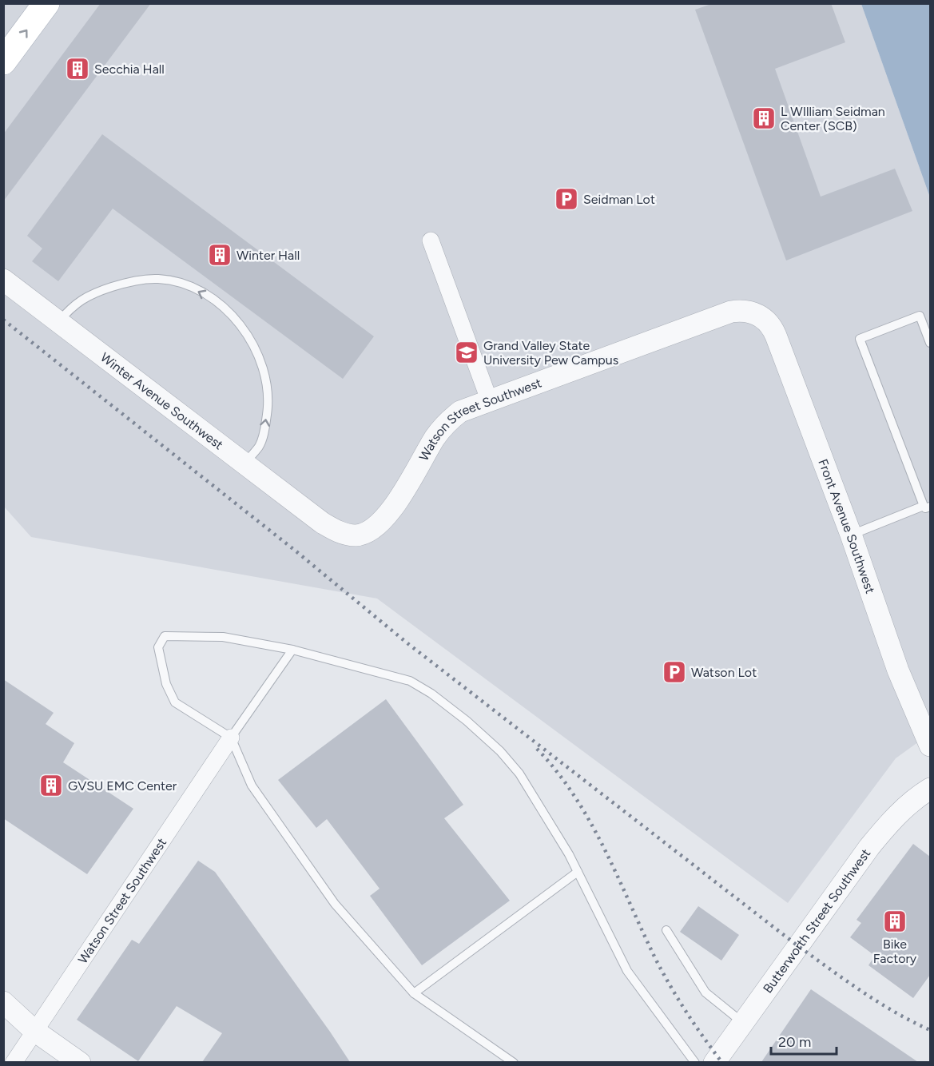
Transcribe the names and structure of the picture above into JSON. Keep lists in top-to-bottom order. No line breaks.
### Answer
{"streets":{"street":["Winter Avenue Southwest","Watson Street Southwest","Front Avenue Southwest","Butterworth Street Southwest"]},"crossings":[["Winter Avenue Southwest","Watson Street Southwest"],["Watson Street Southwest","Front Avenue Southwest"]],"places":{"building":["Secchia Hall","L WIlliam Seidman Center (SCB)","Winter Hall","GVSU EMC Center","Bike Factory"],"parking":["Seidman Lot","Watson Lot"],"school or university":["Grand Valley State University Pew Campus"]},"scale_bar":"20 m"}
